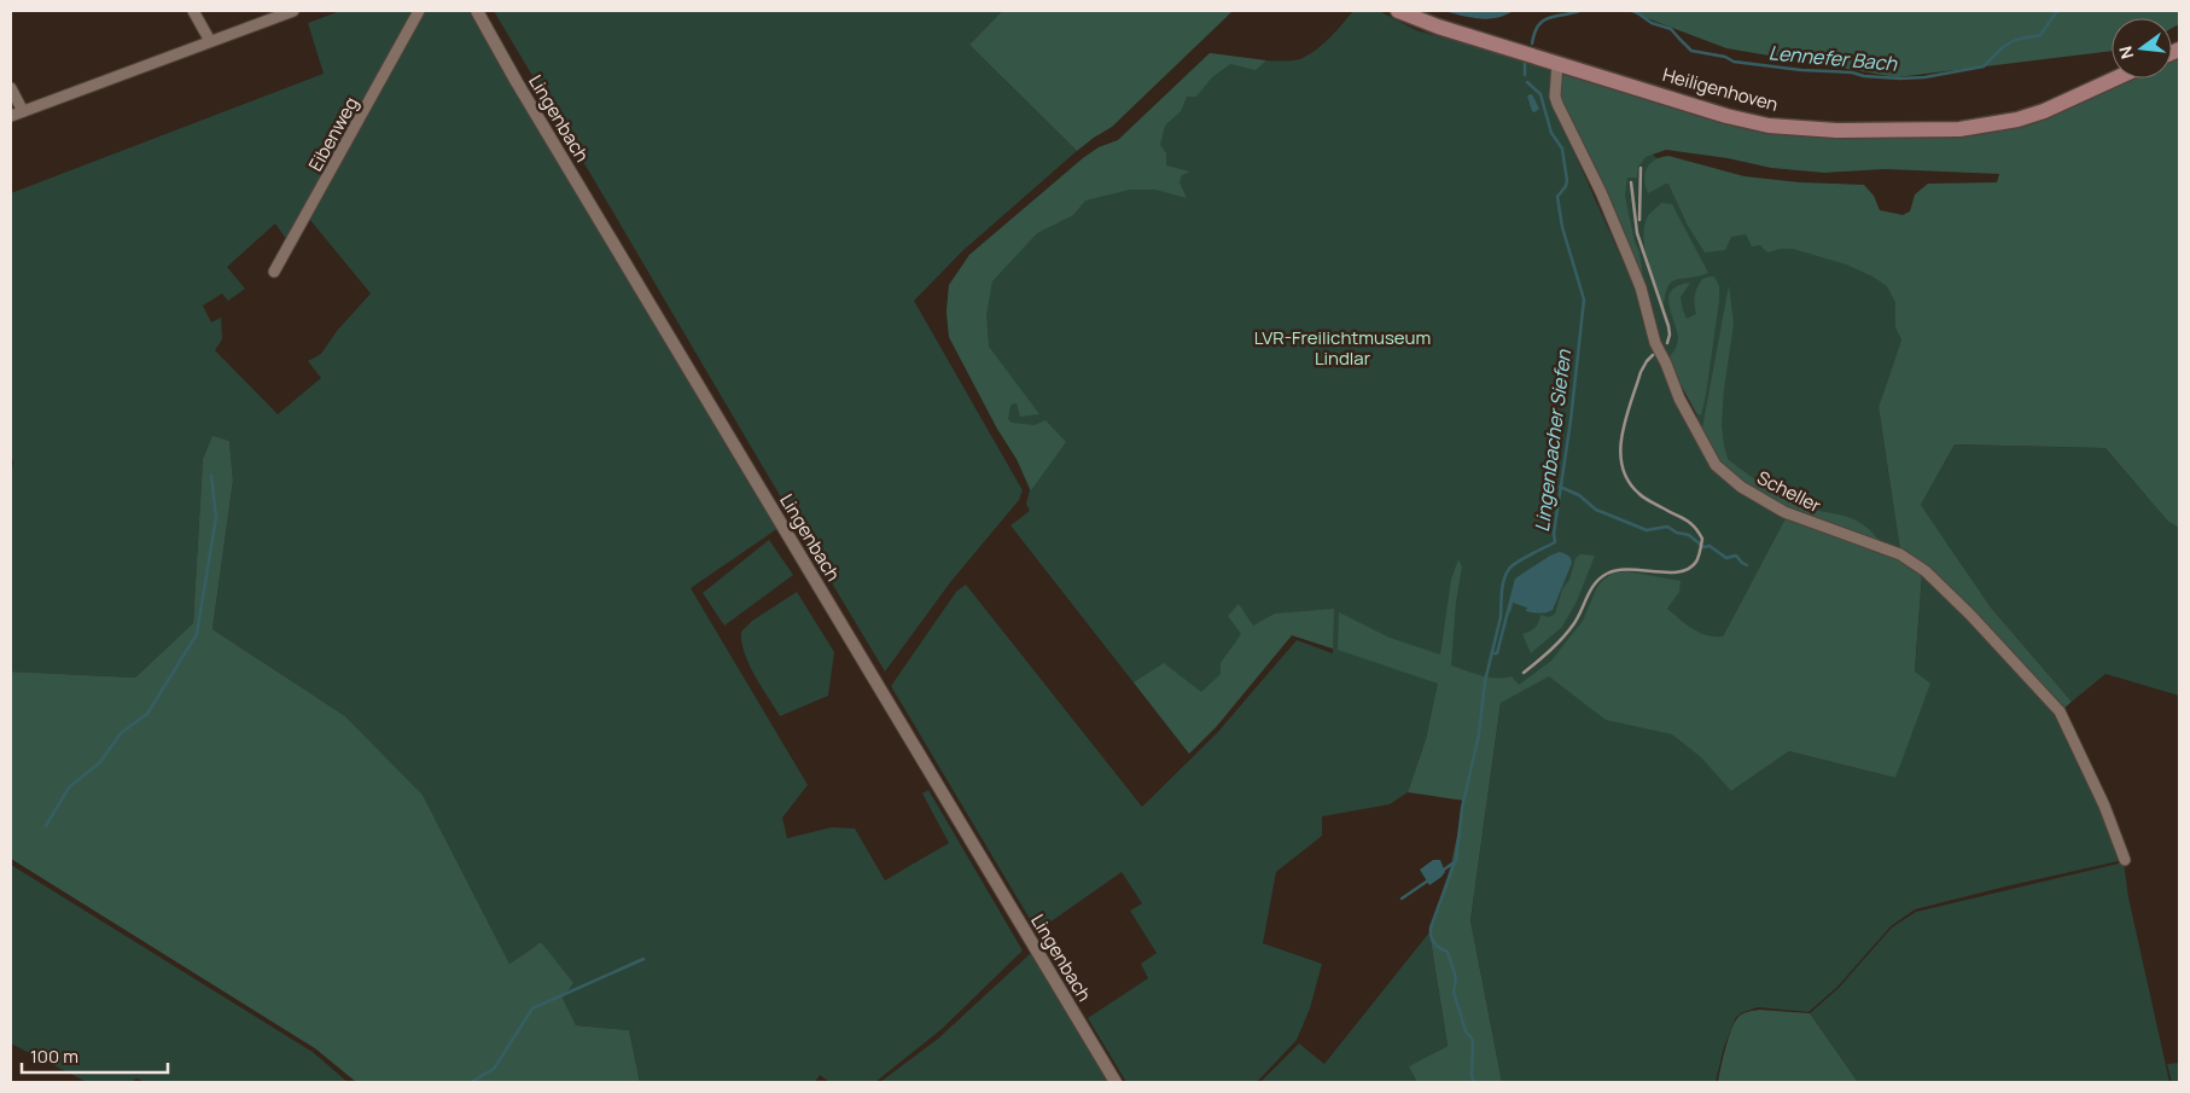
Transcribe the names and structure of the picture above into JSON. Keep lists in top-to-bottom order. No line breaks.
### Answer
{"streets":{"main road":["Heiligenhoven"],"street":["Lingenbach","Eibenweg","Scheller"]},"crossings":[["Heiligenhoven","Scheller"]],"water":["Lennefer Bach","Lingenbacher Siefen"],"parks":["LVR-Freilichtmuseum Lindlar"],"scale_bar":"100 m","north":"left"}
